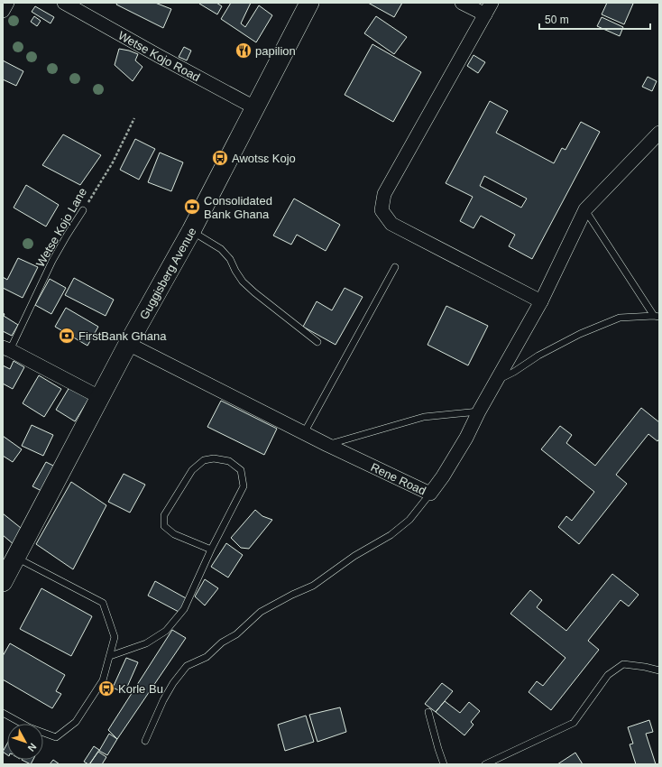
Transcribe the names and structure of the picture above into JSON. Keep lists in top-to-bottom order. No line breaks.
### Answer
{"streets":{"main road":["Guggisberg Avenue"],"street":["Wetse Kojo Road","Rene Road"],"lane":["Wetse Kojo Lane"]},"crossings":[["Wetse Kojo Road","Guggisberg Avenue"],["Guggisberg Avenue","Rene Road"]],"places":{"restaurant":["papilion"],"bus stop":["Awotsɛ Kojo","Korle Bu"],"bank":["Consolidated Bank Ghana","FirstBank Ghana"]},"scale_bar":"50 m","north":"bottom right"}
